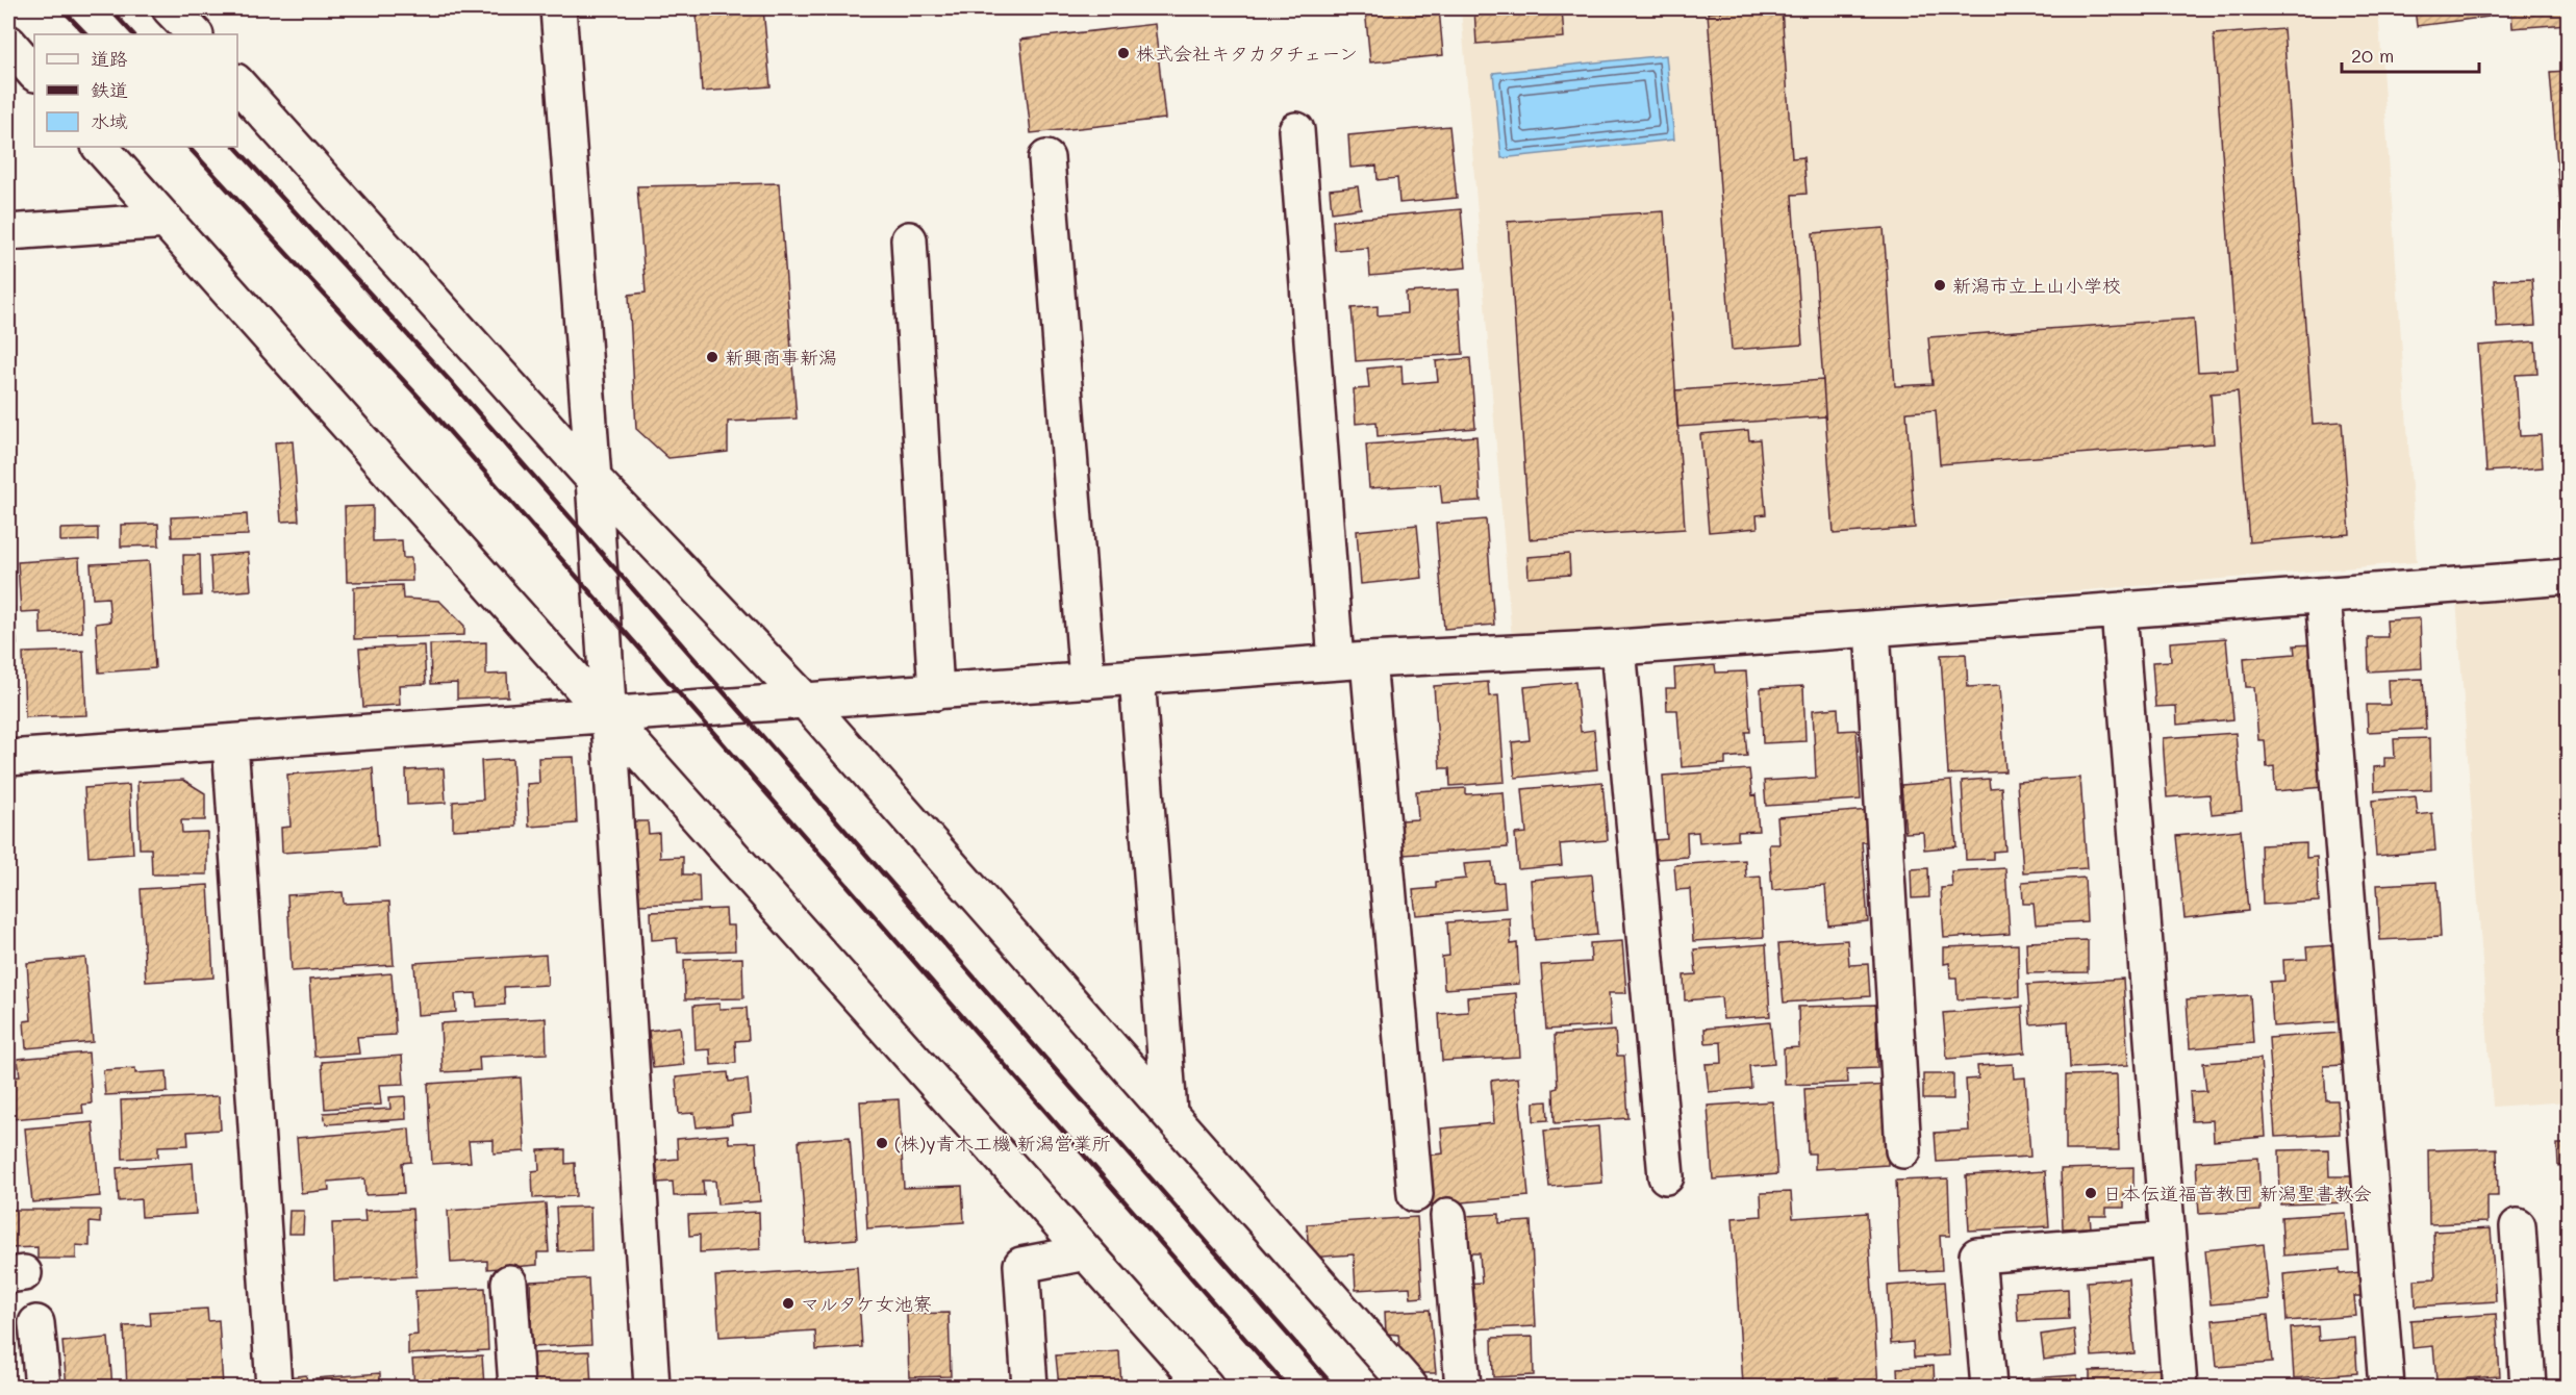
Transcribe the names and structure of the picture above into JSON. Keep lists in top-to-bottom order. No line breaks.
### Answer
{"places":["株式会社キタカタチェーン","新潟市立上山小学校","新興商事新潟","(株)y青木工機 新潟営業所","日本伝道福音教団 新潟聖書教会","マルタケ女池寮"],"legend":["道路","鉄道","水域"],"scale_bar":"20 m"}
